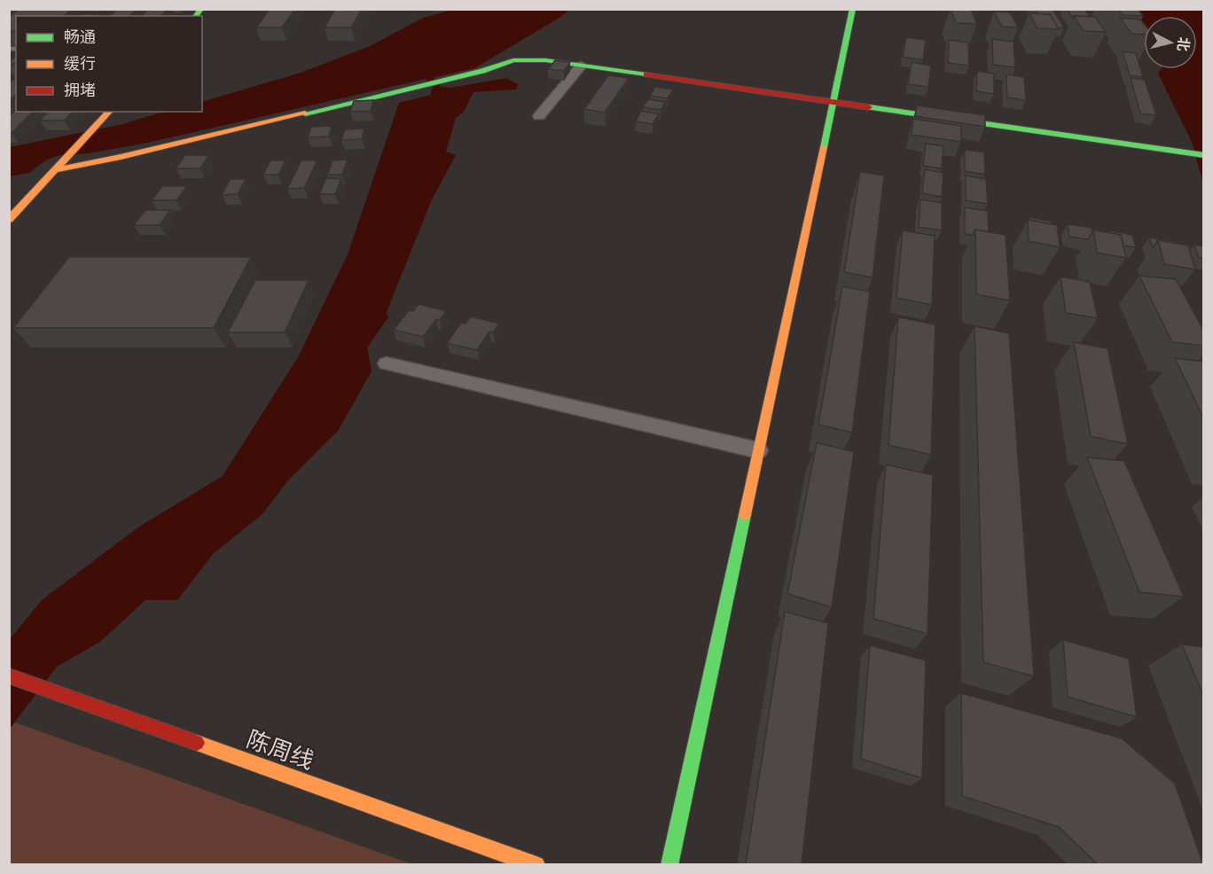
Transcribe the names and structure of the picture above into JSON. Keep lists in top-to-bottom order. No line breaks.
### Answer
{"streets":{"street":["陈周线"]},"legend":["畅通","缓行","拥堵"],"north":"right"}
